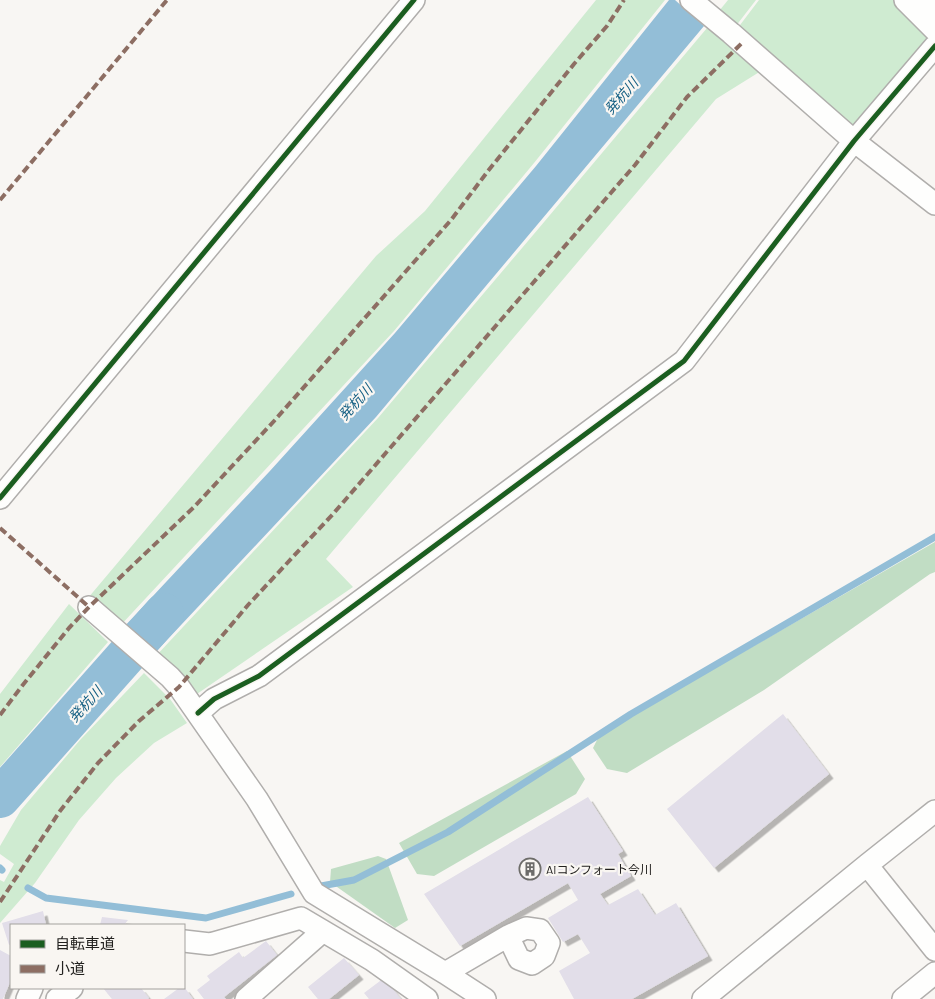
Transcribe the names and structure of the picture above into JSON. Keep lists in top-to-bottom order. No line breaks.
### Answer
{"water":["発杭川"],"places":{"building":["AIコンフォート今川"]},"legend":["自転車道","小道"]}
